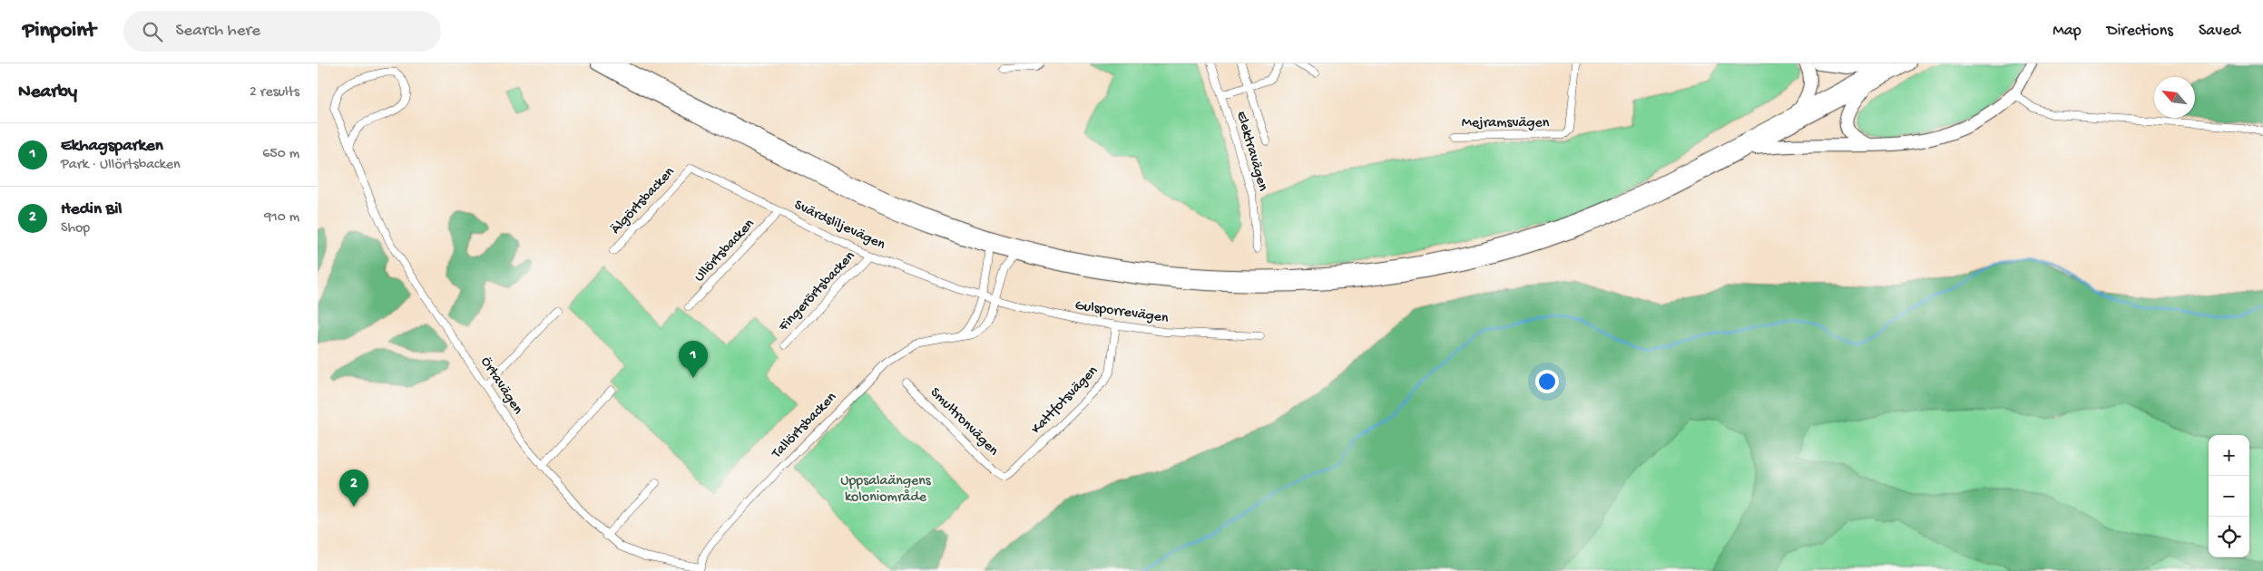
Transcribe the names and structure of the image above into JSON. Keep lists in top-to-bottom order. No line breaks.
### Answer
{"streets":{"street":["Mejramsvägen","Elektravägen","Älgörtsbacken","Svärdsliljevägen","Ullörtsbacken","Fingerörtsbacken","Gulsporrevägen","Örtavägen","Kattfotsvägen","Smultronvägen","Tallörtsbacken"]},"crossings":[["Älgörtsbacken","Svärdsliljevägen"],["Svärdsliljevägen","Ullörtsbacken"],["Svärdsliljevägen","Fingerörtsbacken"],["Svärdsliljevägen","Gulsporrevägen"],["Gulsporrevägen","Kattfotsvägen"],["Gulsporrevägen","Tallörtsbacken"],["Örtavägen","Tallörtsbacken"],["Kattfotsvägen","Smultronvägen"]],"parks":["Uppsalaängens koloniområde"],"north":"top left","page":{"header":"Pinpoint","search":"Search here","nav":["Map","Directions","Saved"],"heading":["Nearby","2 results"],"list":[{"mark":"1","name":"Ekhagsparken","note":"Park · Ullörtsbacken","value":"650 m"},{"mark":"2","name":"Hedin Bil","note":"Shop","value":"910 m"}],"pins":["1","2"],"map_buttons":["+","−"]}}
